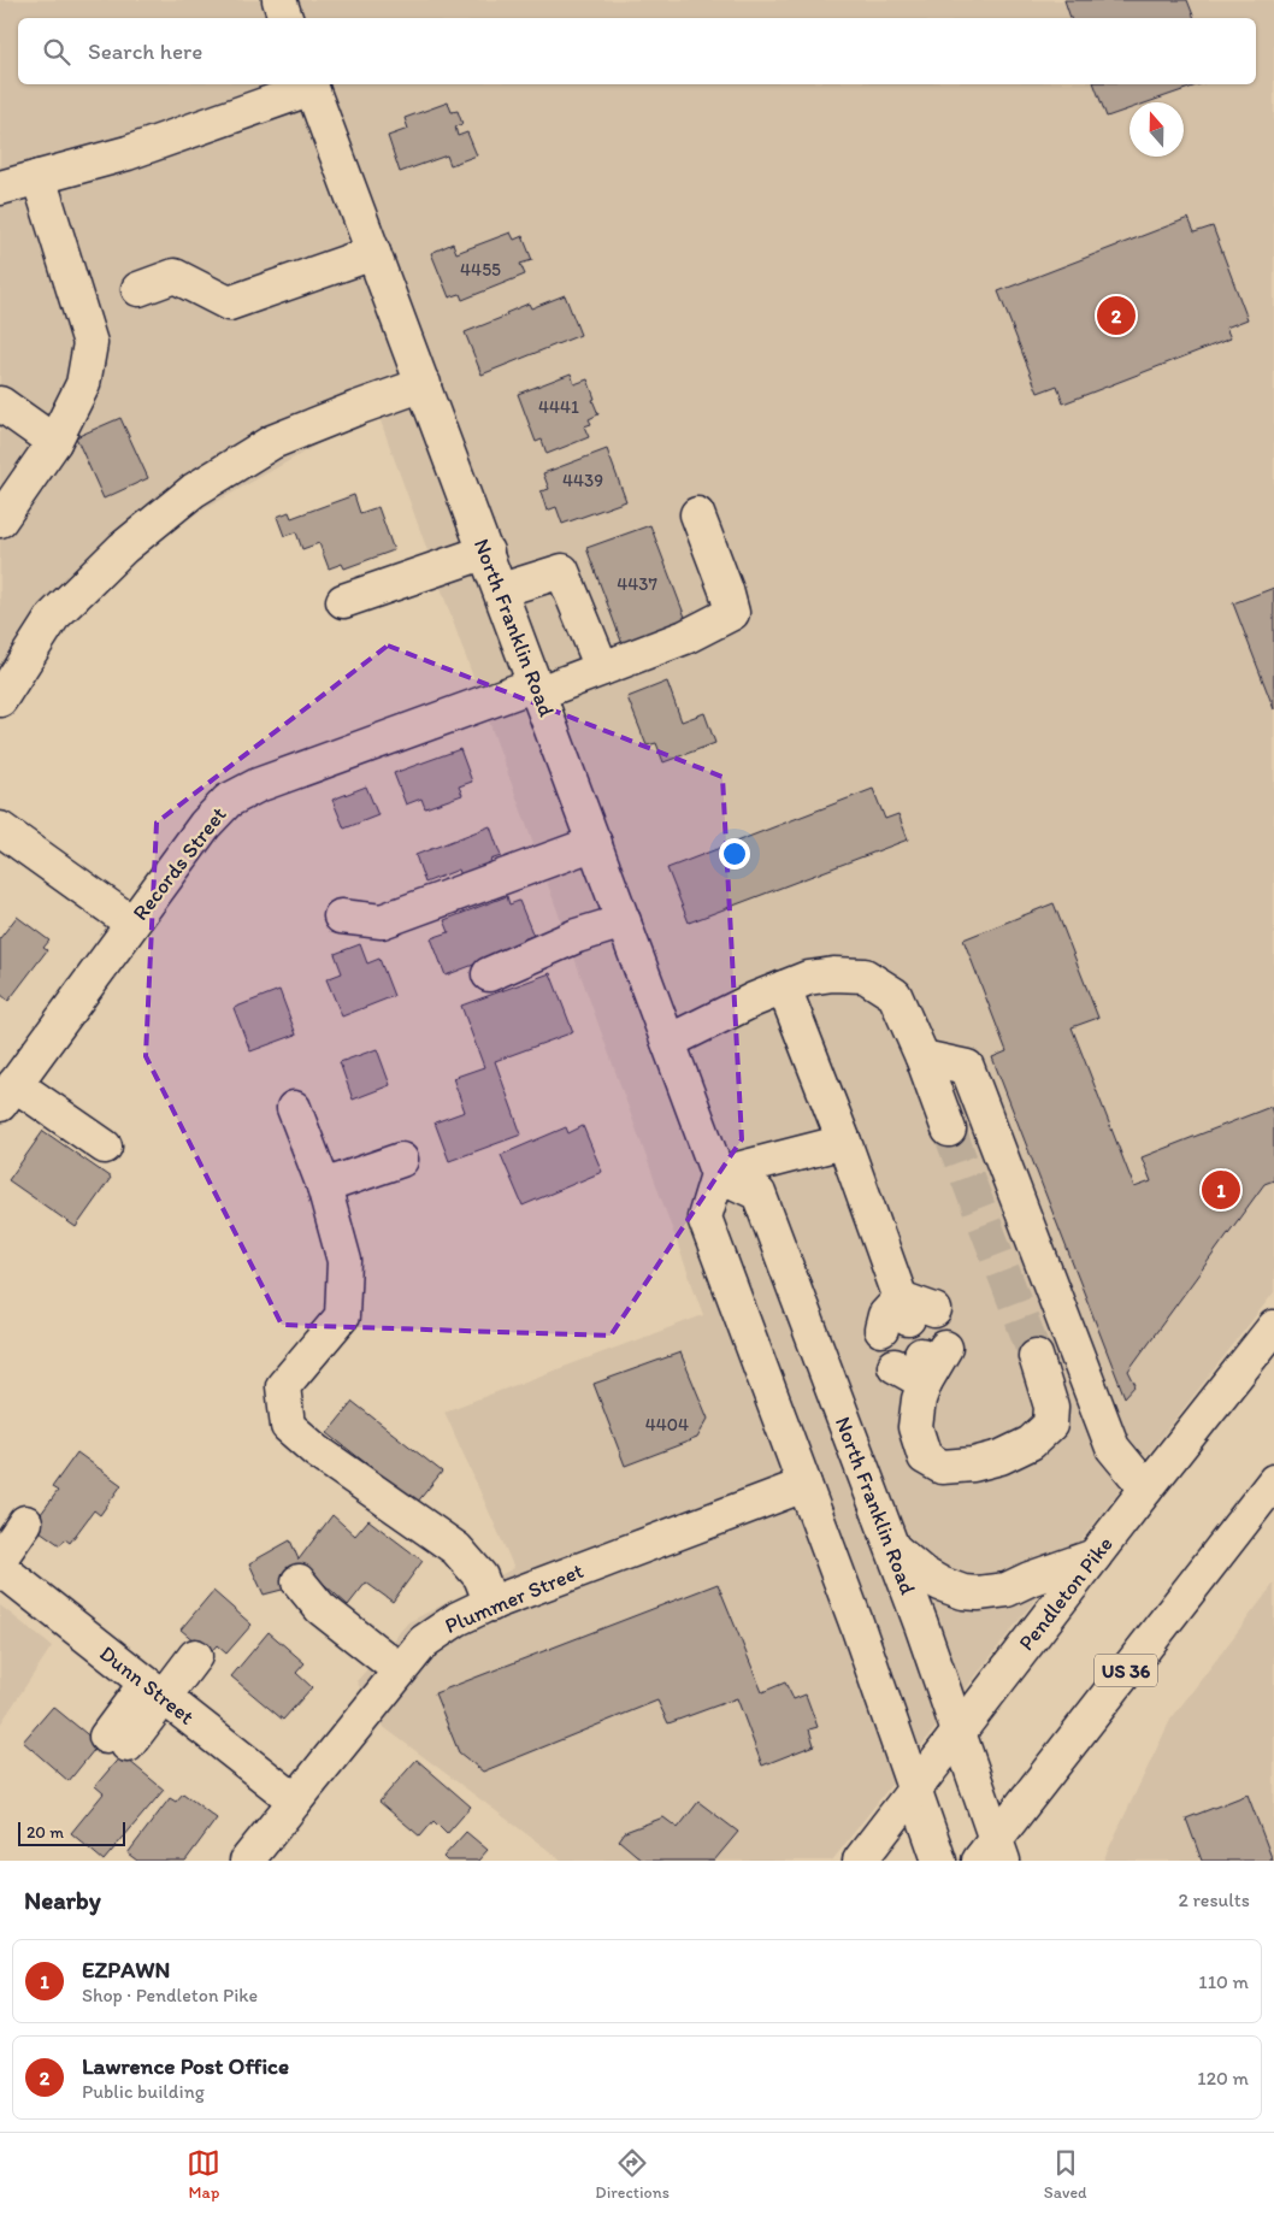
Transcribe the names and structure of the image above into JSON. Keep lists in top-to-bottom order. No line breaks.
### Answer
{"streets":{"main road":["North Franklin Road","Records Street","Pendleton Pike","Plummer Street","US 36","Dunn Street"]},"crossings":[["North Franklin Road","Records Street"],["North Franklin Road","Pendleton Pike"],["North Franklin Road","US 36"],["Plummer Street","Dunn Street"]],"house_numbers":["4455","4441","4439","4437","4404"],"scale_bar":"20 m","north":"top","page":{"search":"Search here","pins":["2","1"],"scale":"20 m","heading":["Nearby","2 results"],"list":[{"mark":"1","name":"EZPAWN","note":"Shop · Pendleton Pike","value":"110 m"},{"mark":"2","name":"Lawrence Post Office","note":"Public building","value":"120 m"}],"nav":["Map","Directions","Saved"]}}
